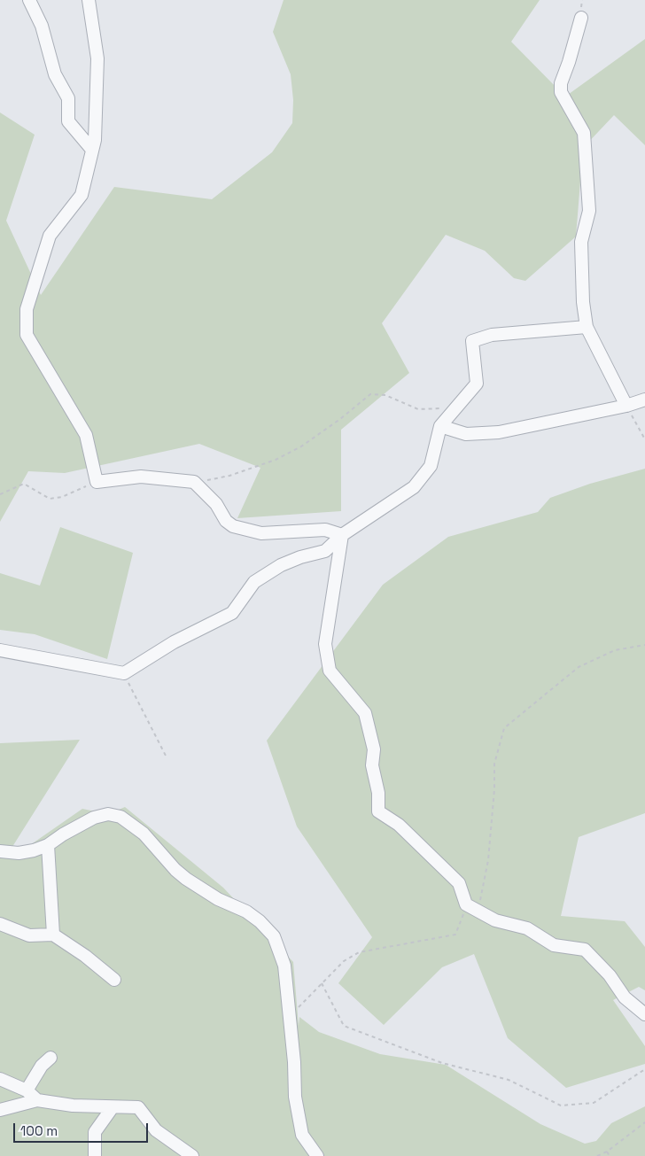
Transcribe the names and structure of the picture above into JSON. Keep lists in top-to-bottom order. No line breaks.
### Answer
{"scale_bar":"100 m"}
